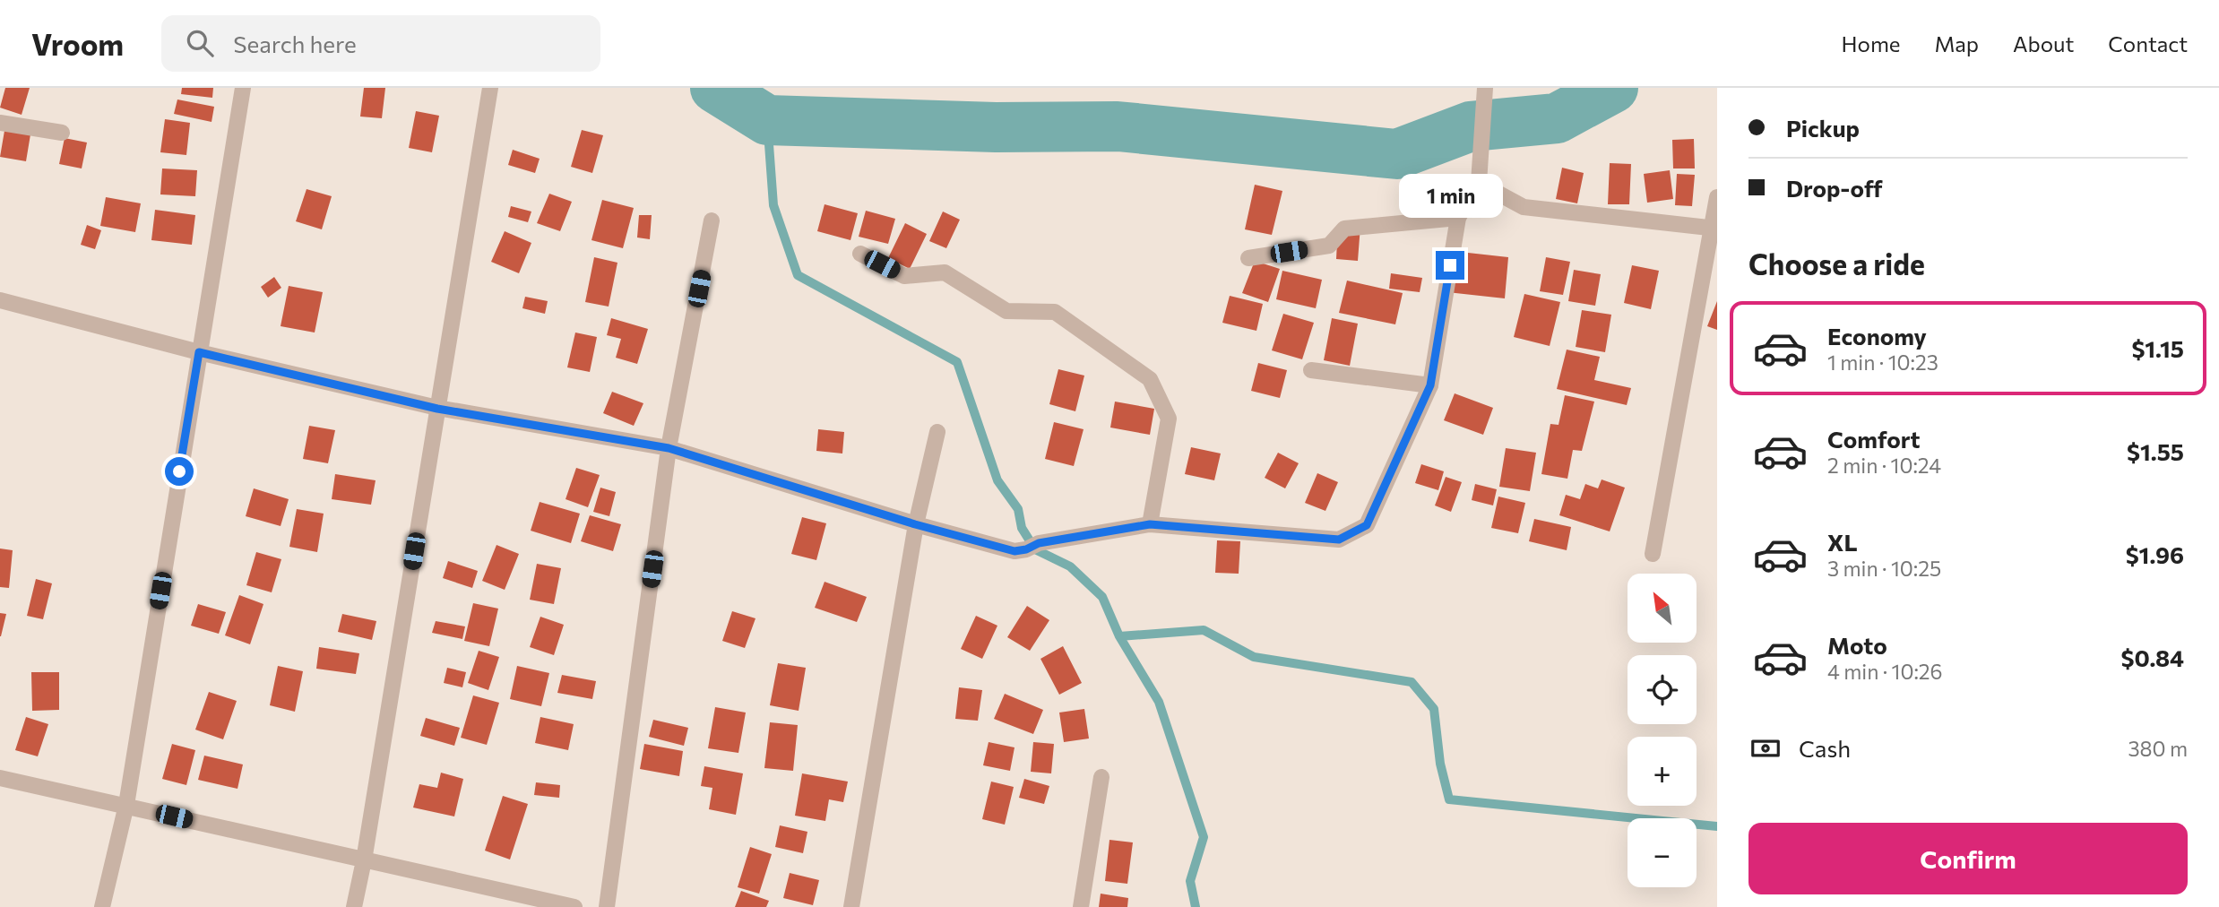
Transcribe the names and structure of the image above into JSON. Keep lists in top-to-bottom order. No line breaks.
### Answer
{"north":"top left","page":{"header":"Vroom","search":"Search here","nav":["Home","Map","About","Contact"],"banner":["Pickup","Drop-off"],"bubble":"1 min","heading":"Choose a ride","list":[{"name":"Economy","note":"1 min · 10:23","value":"$1.15"},{"name":"Comfort","note":"2 min · 10:24","value":"$1.55"},{"name":"XL","note":"3 min · 10:25","value":"$1.96"},{"name":"Moto","note":"4 min · 10:26","value":"$0.84"}],"map_buttons":["+","−"],"pay":["Cash","380 m"],"buttons":"Confirm"}}
